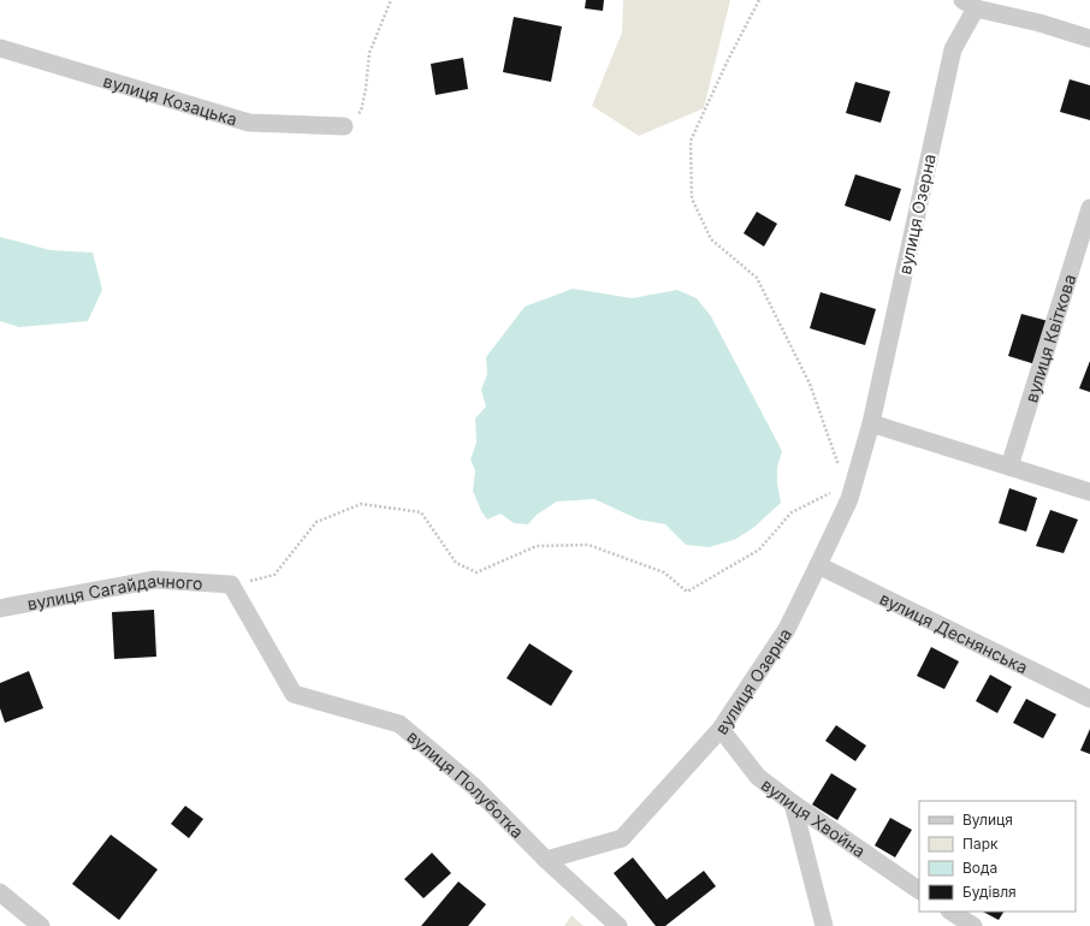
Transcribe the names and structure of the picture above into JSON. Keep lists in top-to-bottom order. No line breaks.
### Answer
{"streets":{"street":["вулиця Козацька","вулиця Озерна","вулиця Квіткова","вулиця Сагайдачного","вулиця Деснянська","вулиця Полуботка","вулиця Хвойна"]},"crossings":[["вулиця Озерна","вулиця Деснянська"],["вулиця Озерна","вулиця Полуботка"],["вулиця Озерна","вулиця Хвойна"],["вулиця Сагайдачного","вулиця Полуботка"]],"legend":["Вулиця","Парк","Вода","Будівля"]}
